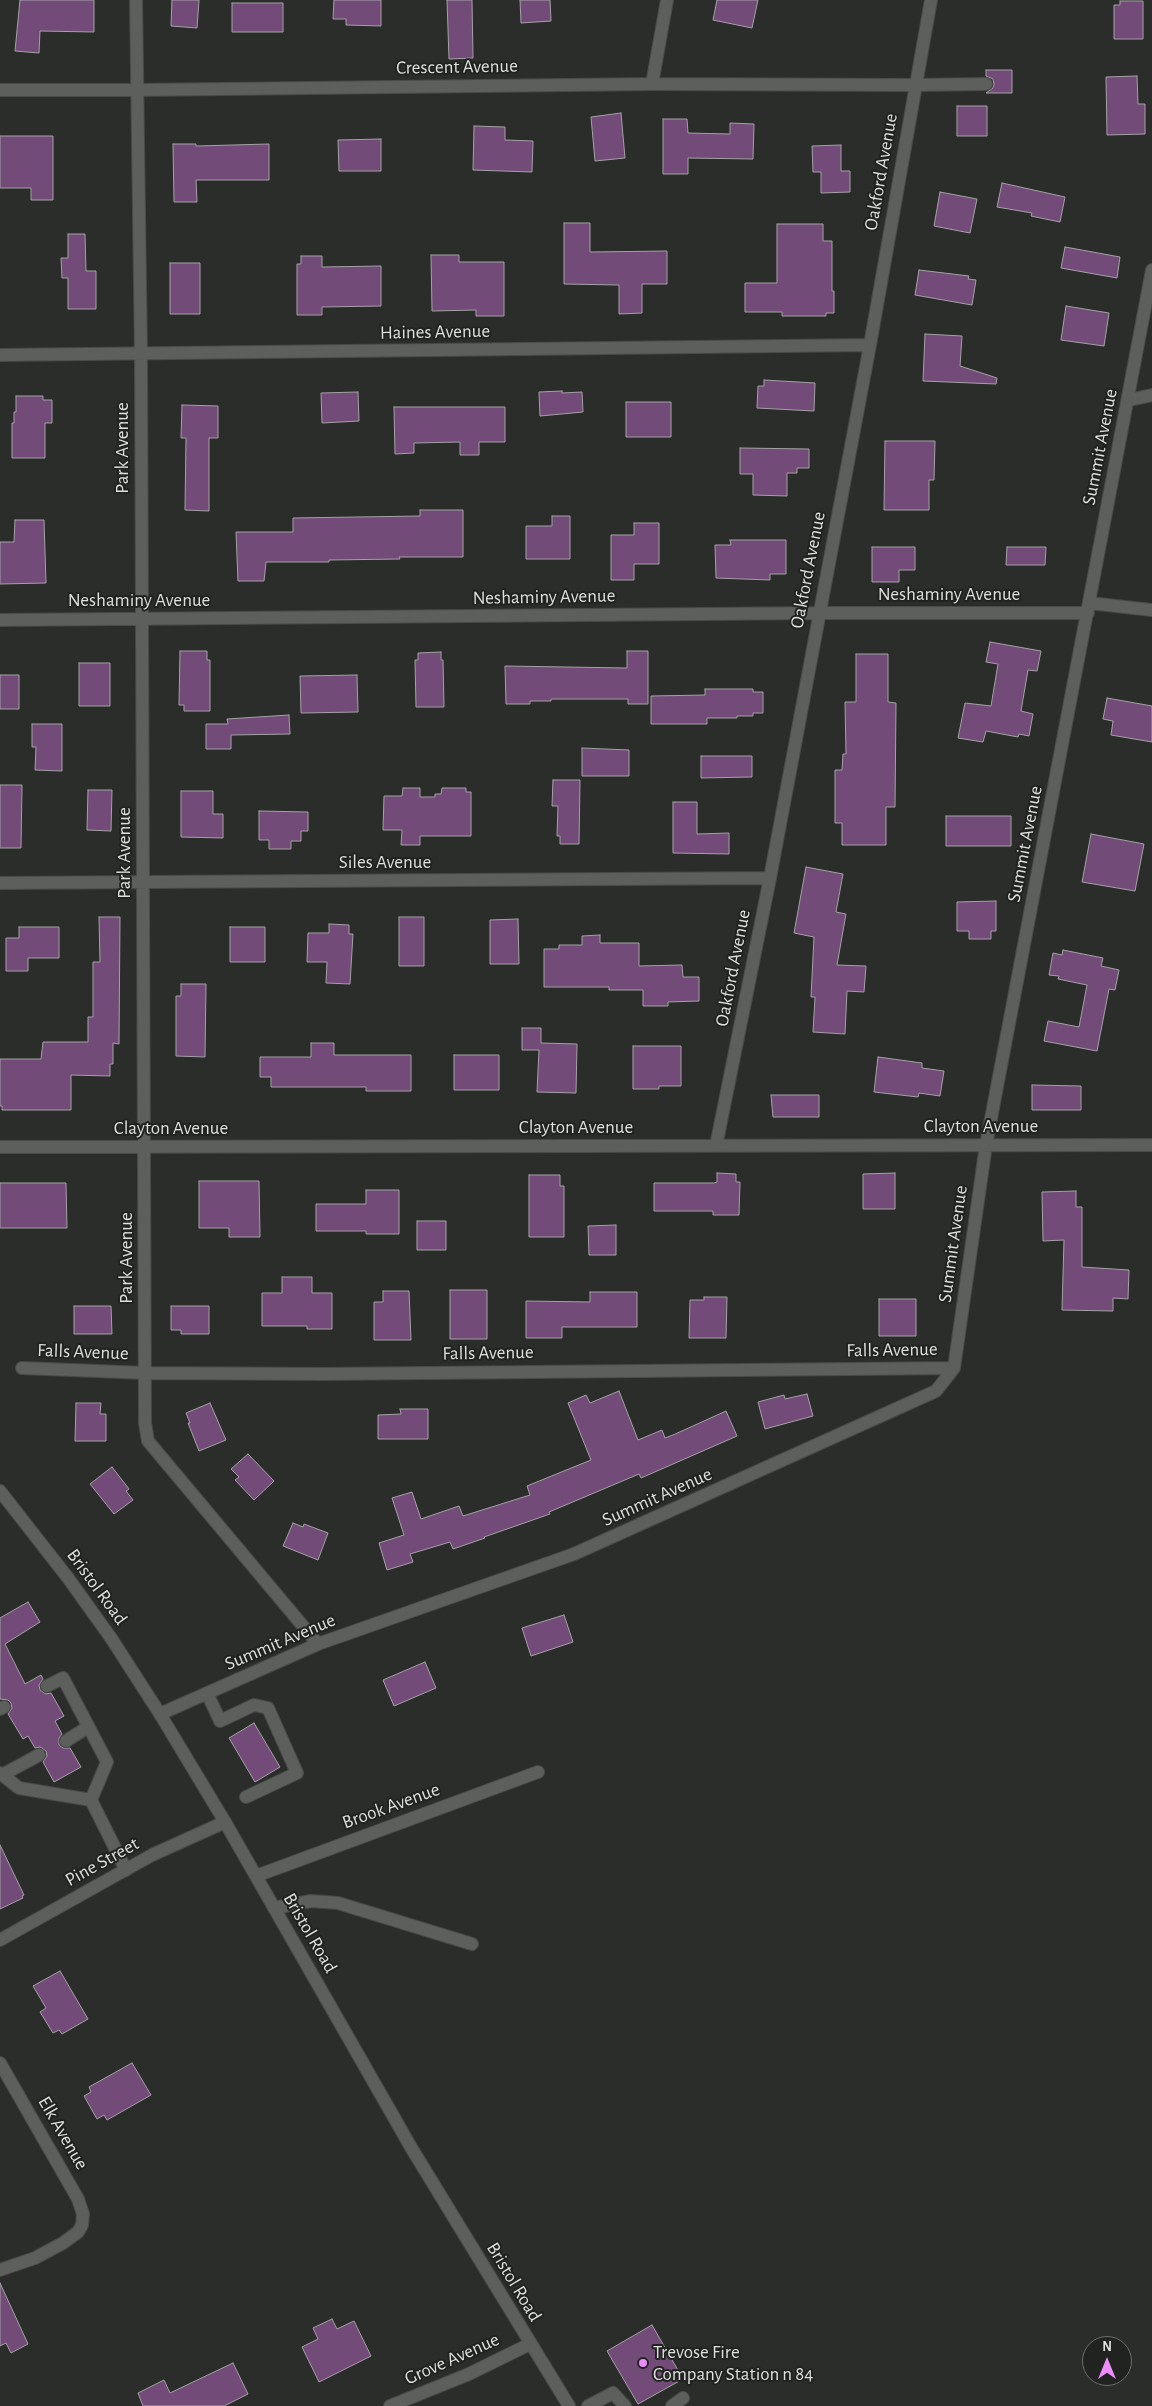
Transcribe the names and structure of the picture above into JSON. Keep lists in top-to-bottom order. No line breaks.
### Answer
{"streets":{"street":["Crescent Avenue","Oakford Avenue","Haines Avenue","Summit Avenue","Park Avenue","Neshaminy Avenue","Siles Avenue","Clayton Avenue","Falls Avenue","Bristol Road","Brook Avenue","Pine Street","Elk Avenue","Grove Avenue"]},"crossings":[["Crescent Avenue","Oakford Avenue"],["Crescent Avenue","Park Avenue"],["Oakford Avenue","Haines Avenue"],["Oakford Avenue","Neshaminy Avenue"],["Oakford Avenue","Siles Avenue"],["Oakford Avenue","Clayton Avenue"],["Haines Avenue","Park Avenue"],["Summit Avenue","Park Avenue"],["Summit Avenue","Neshaminy Avenue"],["Summit Avenue","Clayton Avenue"],["Summit Avenue","Falls Avenue"],["Summit Avenue","Bristol Road"],["Park Avenue","Neshaminy Avenue"],["Park Avenue","Siles Avenue"],["Park Avenue","Clayton Avenue"],["Park Avenue","Falls Avenue"],["Bristol Road","Brook Avenue"],["Bristol Road","Pine Street"],["Bristol Road","Grove Avenue"]],"places":["Trevose Fire Company Station n 84"],"north":"top"}
